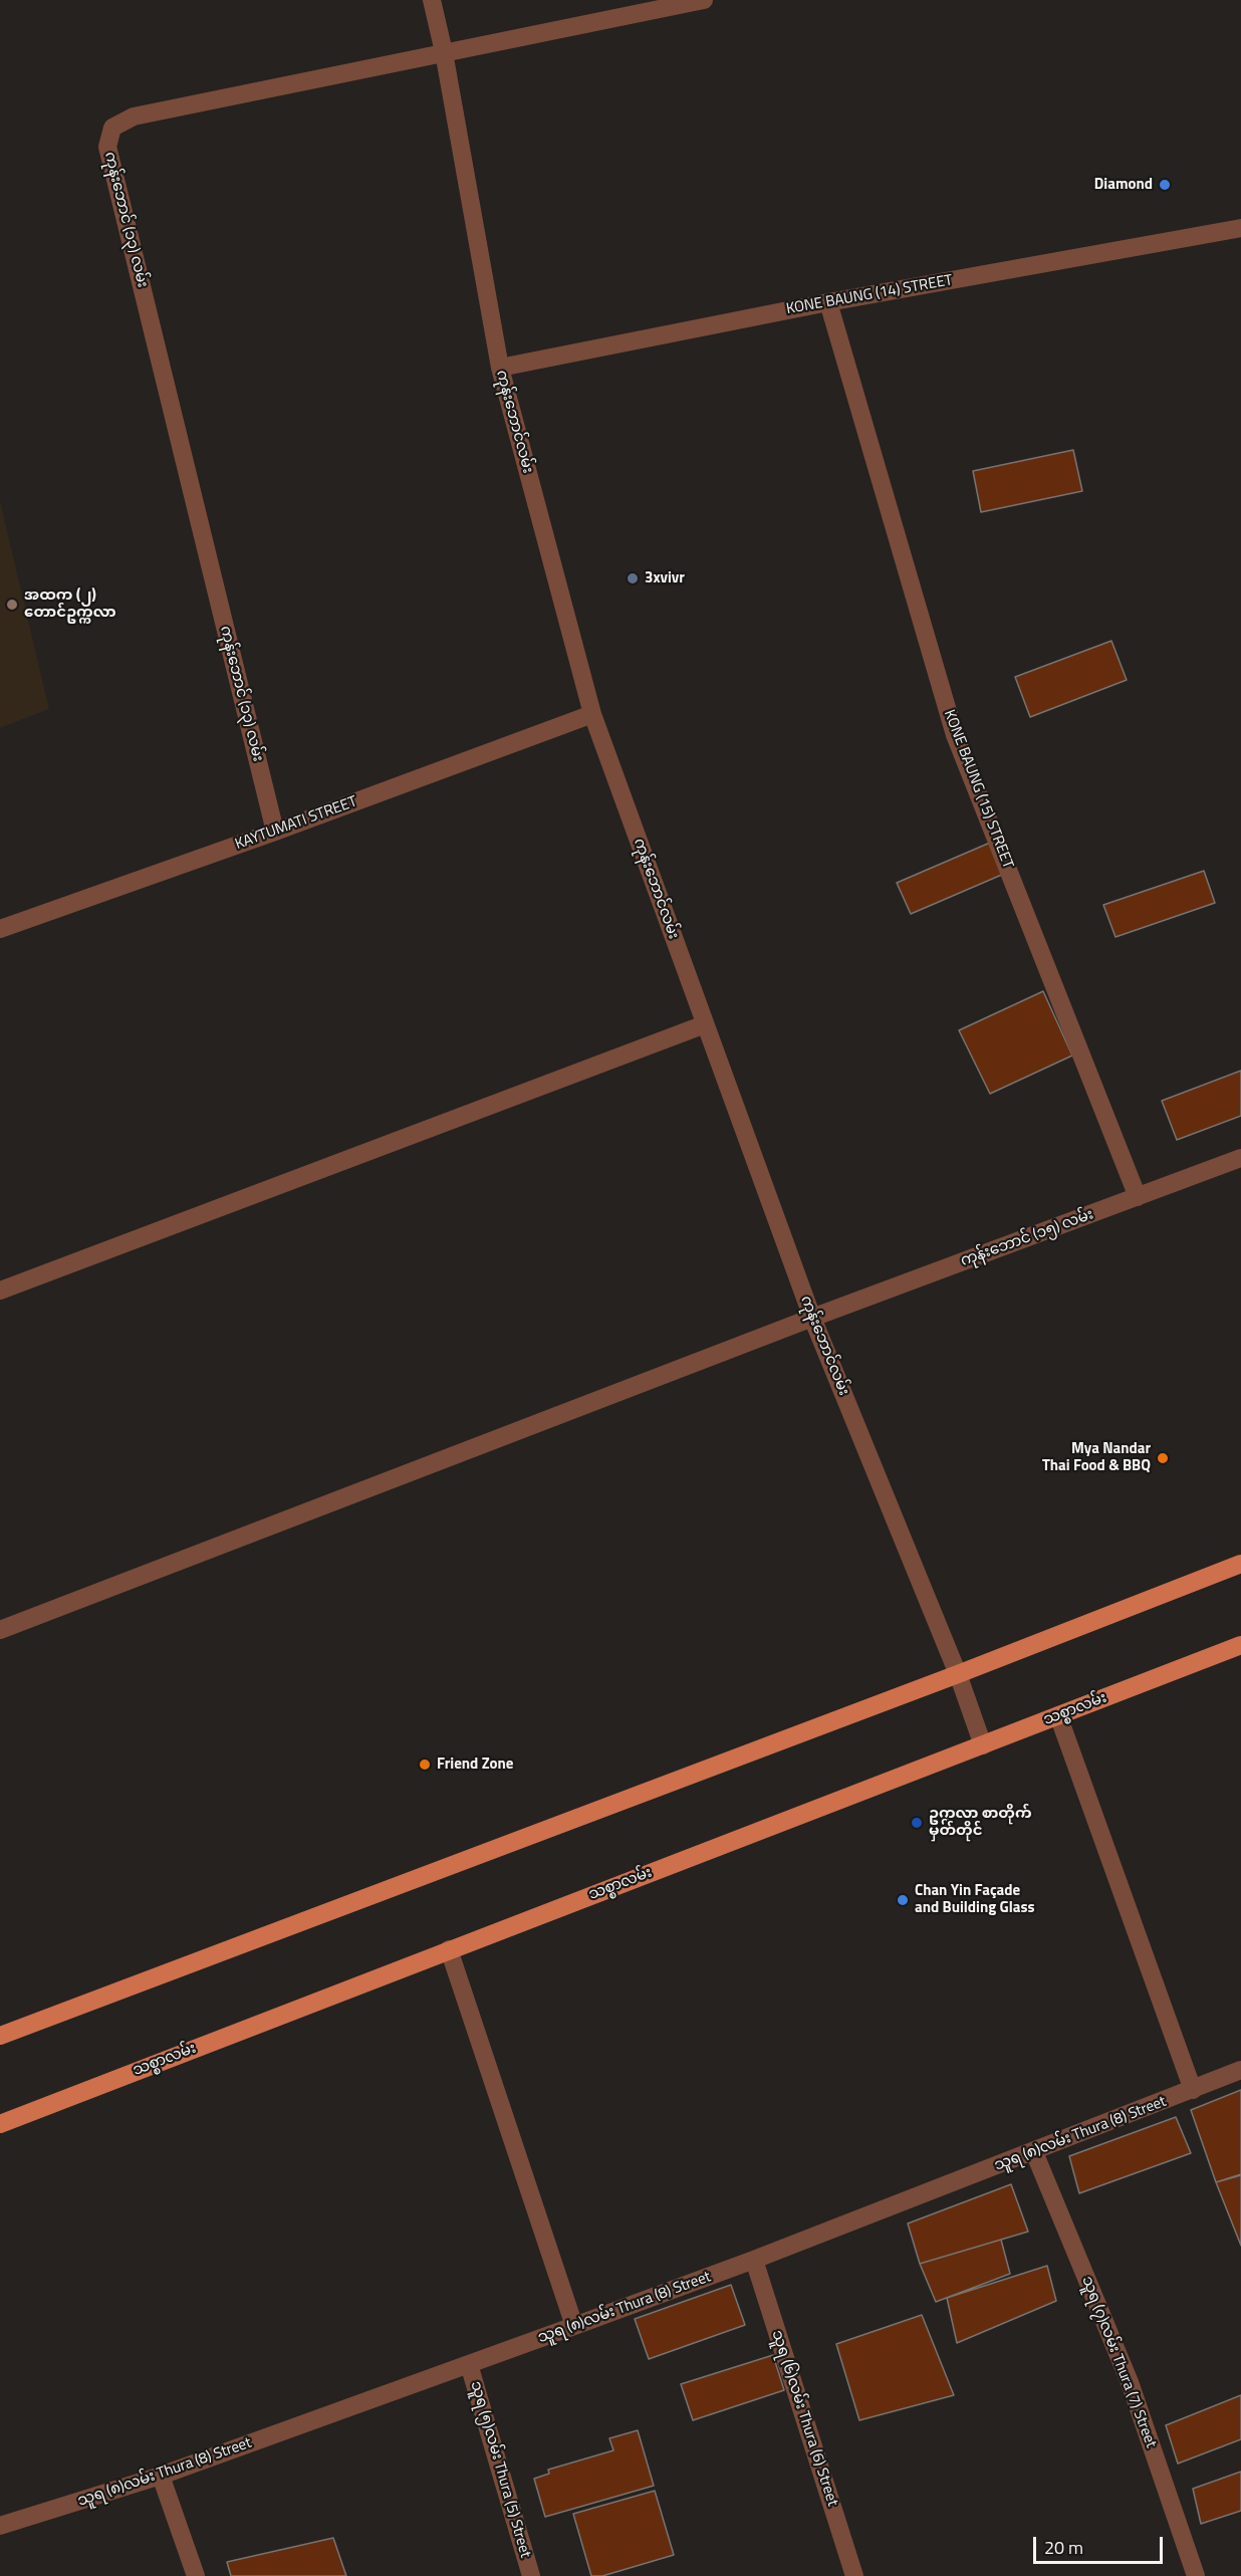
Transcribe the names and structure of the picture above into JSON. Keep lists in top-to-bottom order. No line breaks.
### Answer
{"streets":{"main road":["သစ္စာလမ်း"],"street":["ကုန်းဘောင် (၁၃) လမ်း","KONE BAUNG (14) STREET","ကုန်းဘောင်လမ်း","KONE BAUNG (15) STREET","KAYTUMATI STREET","ကုန်းဘောင် (၁၅) လမ်း","သူရ (၈)လမ်း Thura (8) Street","သူရ (၇)လမ်း Thura (7) Street","သူရ (၆)လမ်း Thura (6) Street","သူရ (၅)လမ်း Thura (5) Street"]},"crossings":[["ကုန်းဘောင် (၁၃) လမ်း","ကုန်းဘောင်လမ်း"],["ကုန်းဘောင် (၁၃) လမ်း","KAYTUMATI STREET"],["KONE BAUNG (14) STREET","ကုန်းဘောင်လမ်း"],["KONE BAUNG (14) STREET","KONE BAUNG (15) STREET"],["ကုန်းဘောင်လမ်း","KAYTUMATI STREET"],["ကုန်းဘောင်လမ်း","ကုန်းဘောင် (၁၅) လမ်း"],["ကုန်းဘောင်လမ်း","သစ္စာလမ်း"],["KONE BAUNG (15) STREET","ကုန်းဘောင် (၁၅) လမ်း"],["သူရ (၈)လမ်း Thura (8) Street","သူရ (၇)လမ်း Thura (7) Street"],["သူရ (၈)လမ်း Thura (8) Street","သူရ (၆)လမ်း Thura (6) Street"],["သူရ (၈)လမ်း Thura (8) Street","သူရ (၅)လမ်း Thura (5) Street"]],"places":["Diamond","3xvivr","အထက (၂) တောင်ဥက္ကလာ","Mya Nandar Thai Food & BBQ","Friend Zone","ဥက္ကလာ စာတိုက် မှတ်တိုင်","Chan Yin Façade and Building Glass"],"scale_bar":"20 m"}
